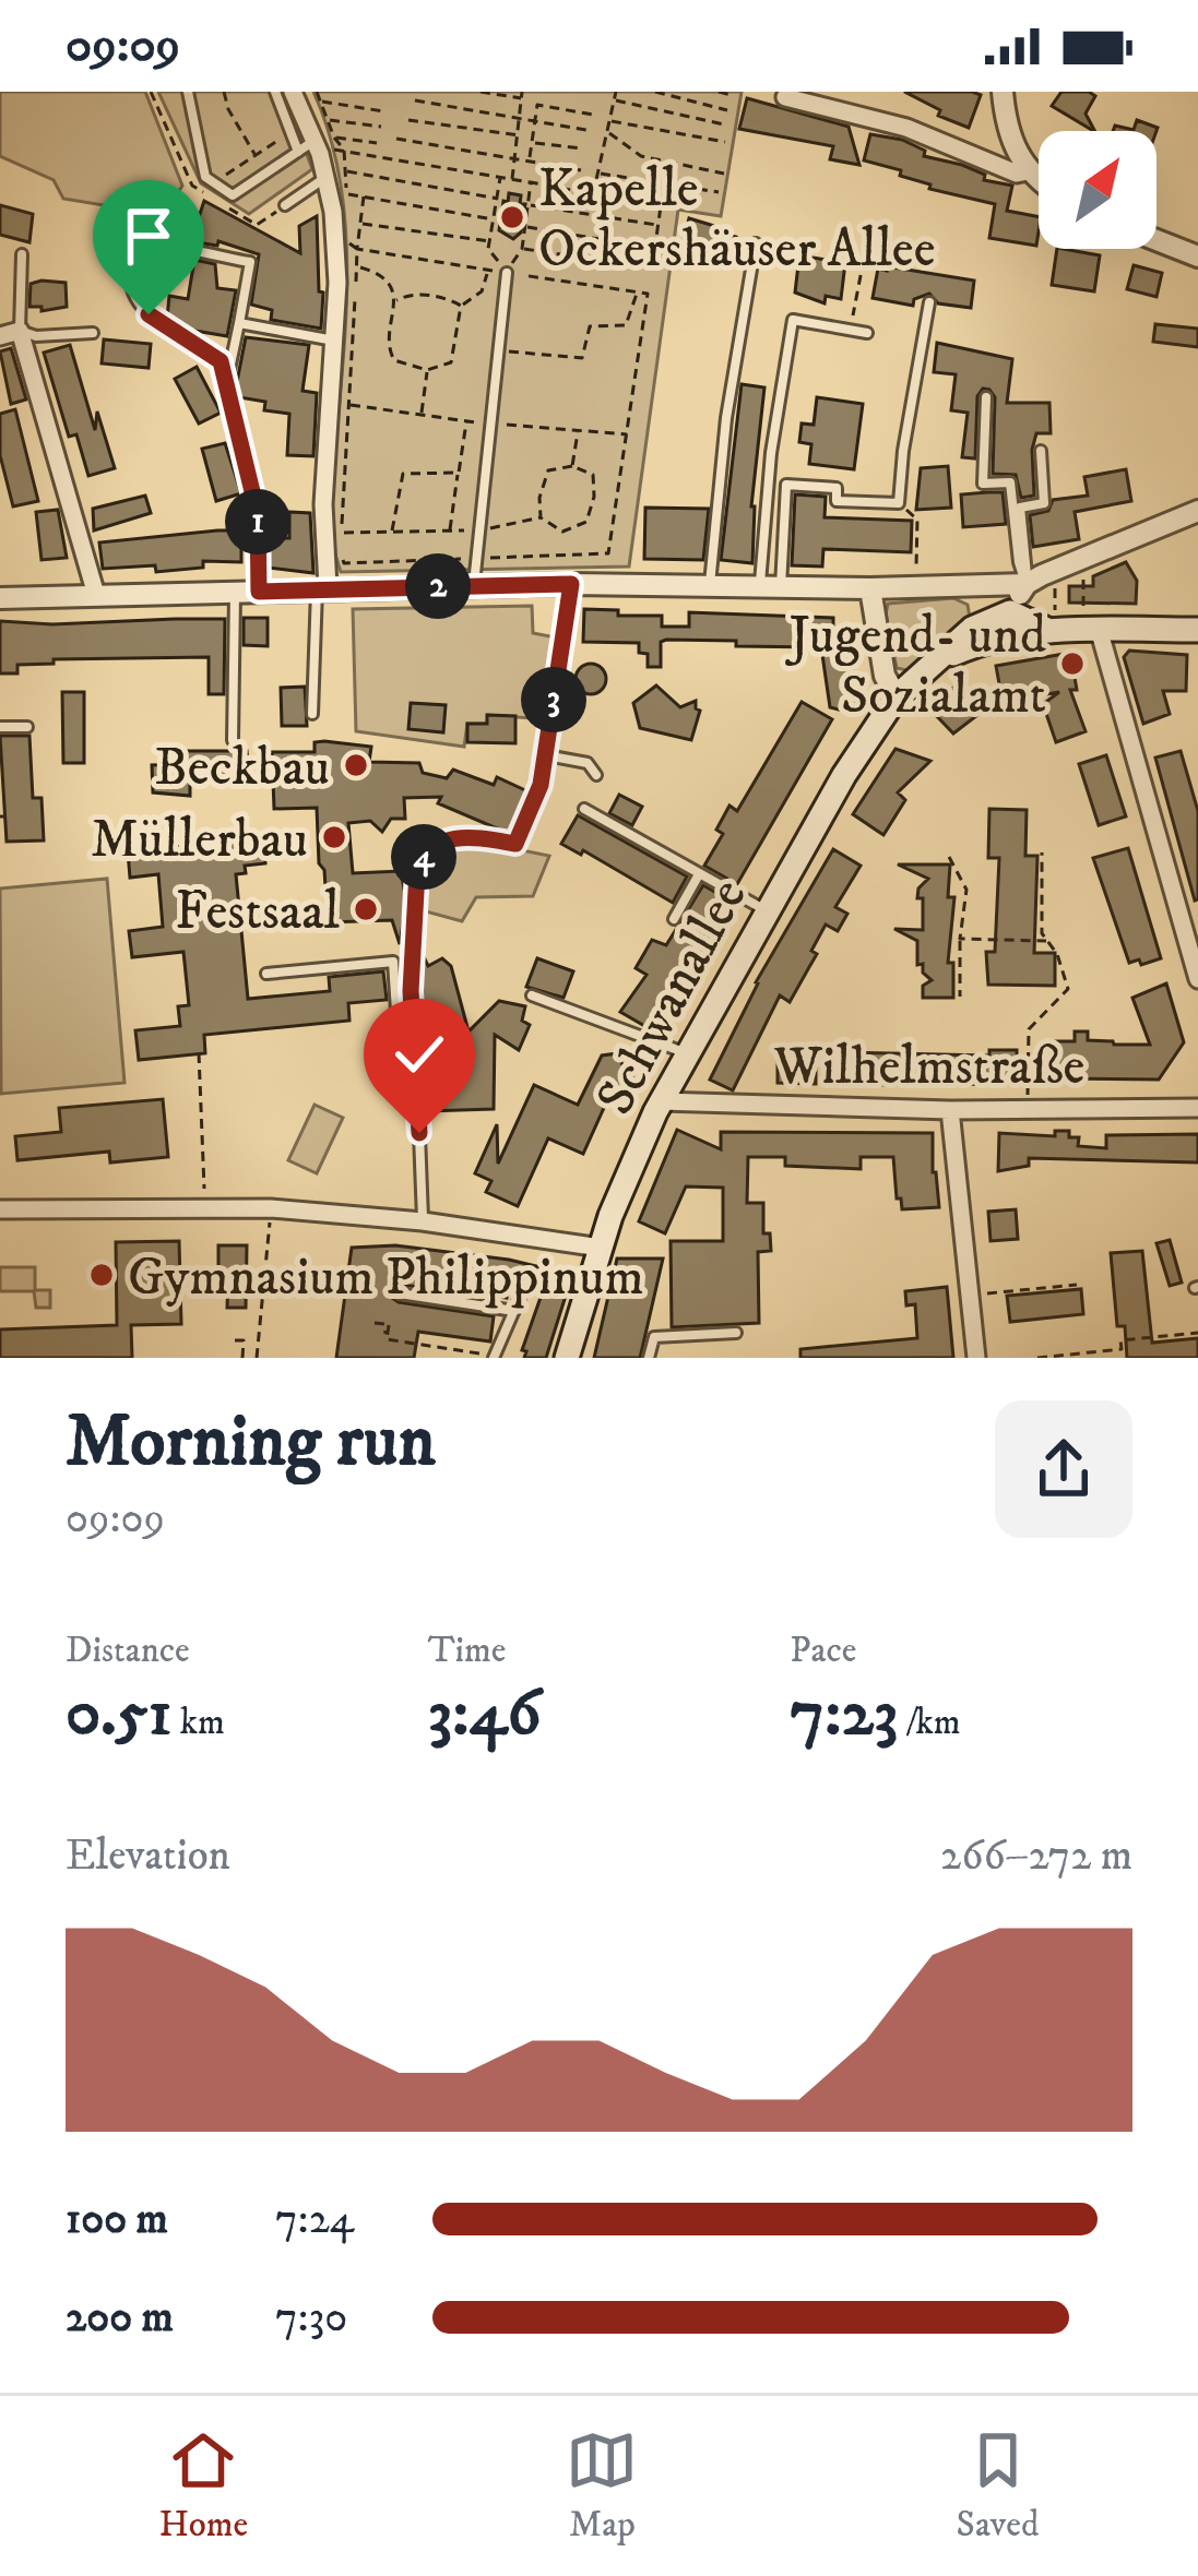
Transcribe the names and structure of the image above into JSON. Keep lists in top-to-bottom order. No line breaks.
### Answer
{"streets":{"main road":["Schwanallee"],"street":["Wilhelmstraße"]},"crossings":[["Schwanallee","Wilhelmstraße"]],"places":["Kapelle Ockershäuser Allee","Jugend- und Sozialamt","Beckbau","Müllerbau","Festsaal","Gymnasium Philippinum"],"north":"top right","page":{"status":"09:09","pins":["1","2","3","4"],"heading":["Morning run","09:09"],"stats":[["Distance","0.51 km"],["Time","3:46"],["Pace","7:23 /km"]],"chart":["Elevation","266–272 m"],"list":[{"name":"100 m","note":"7:24"},{"name":"200 m","note":"7:30"}],"tabs":["Home","Map","Saved"]}}
